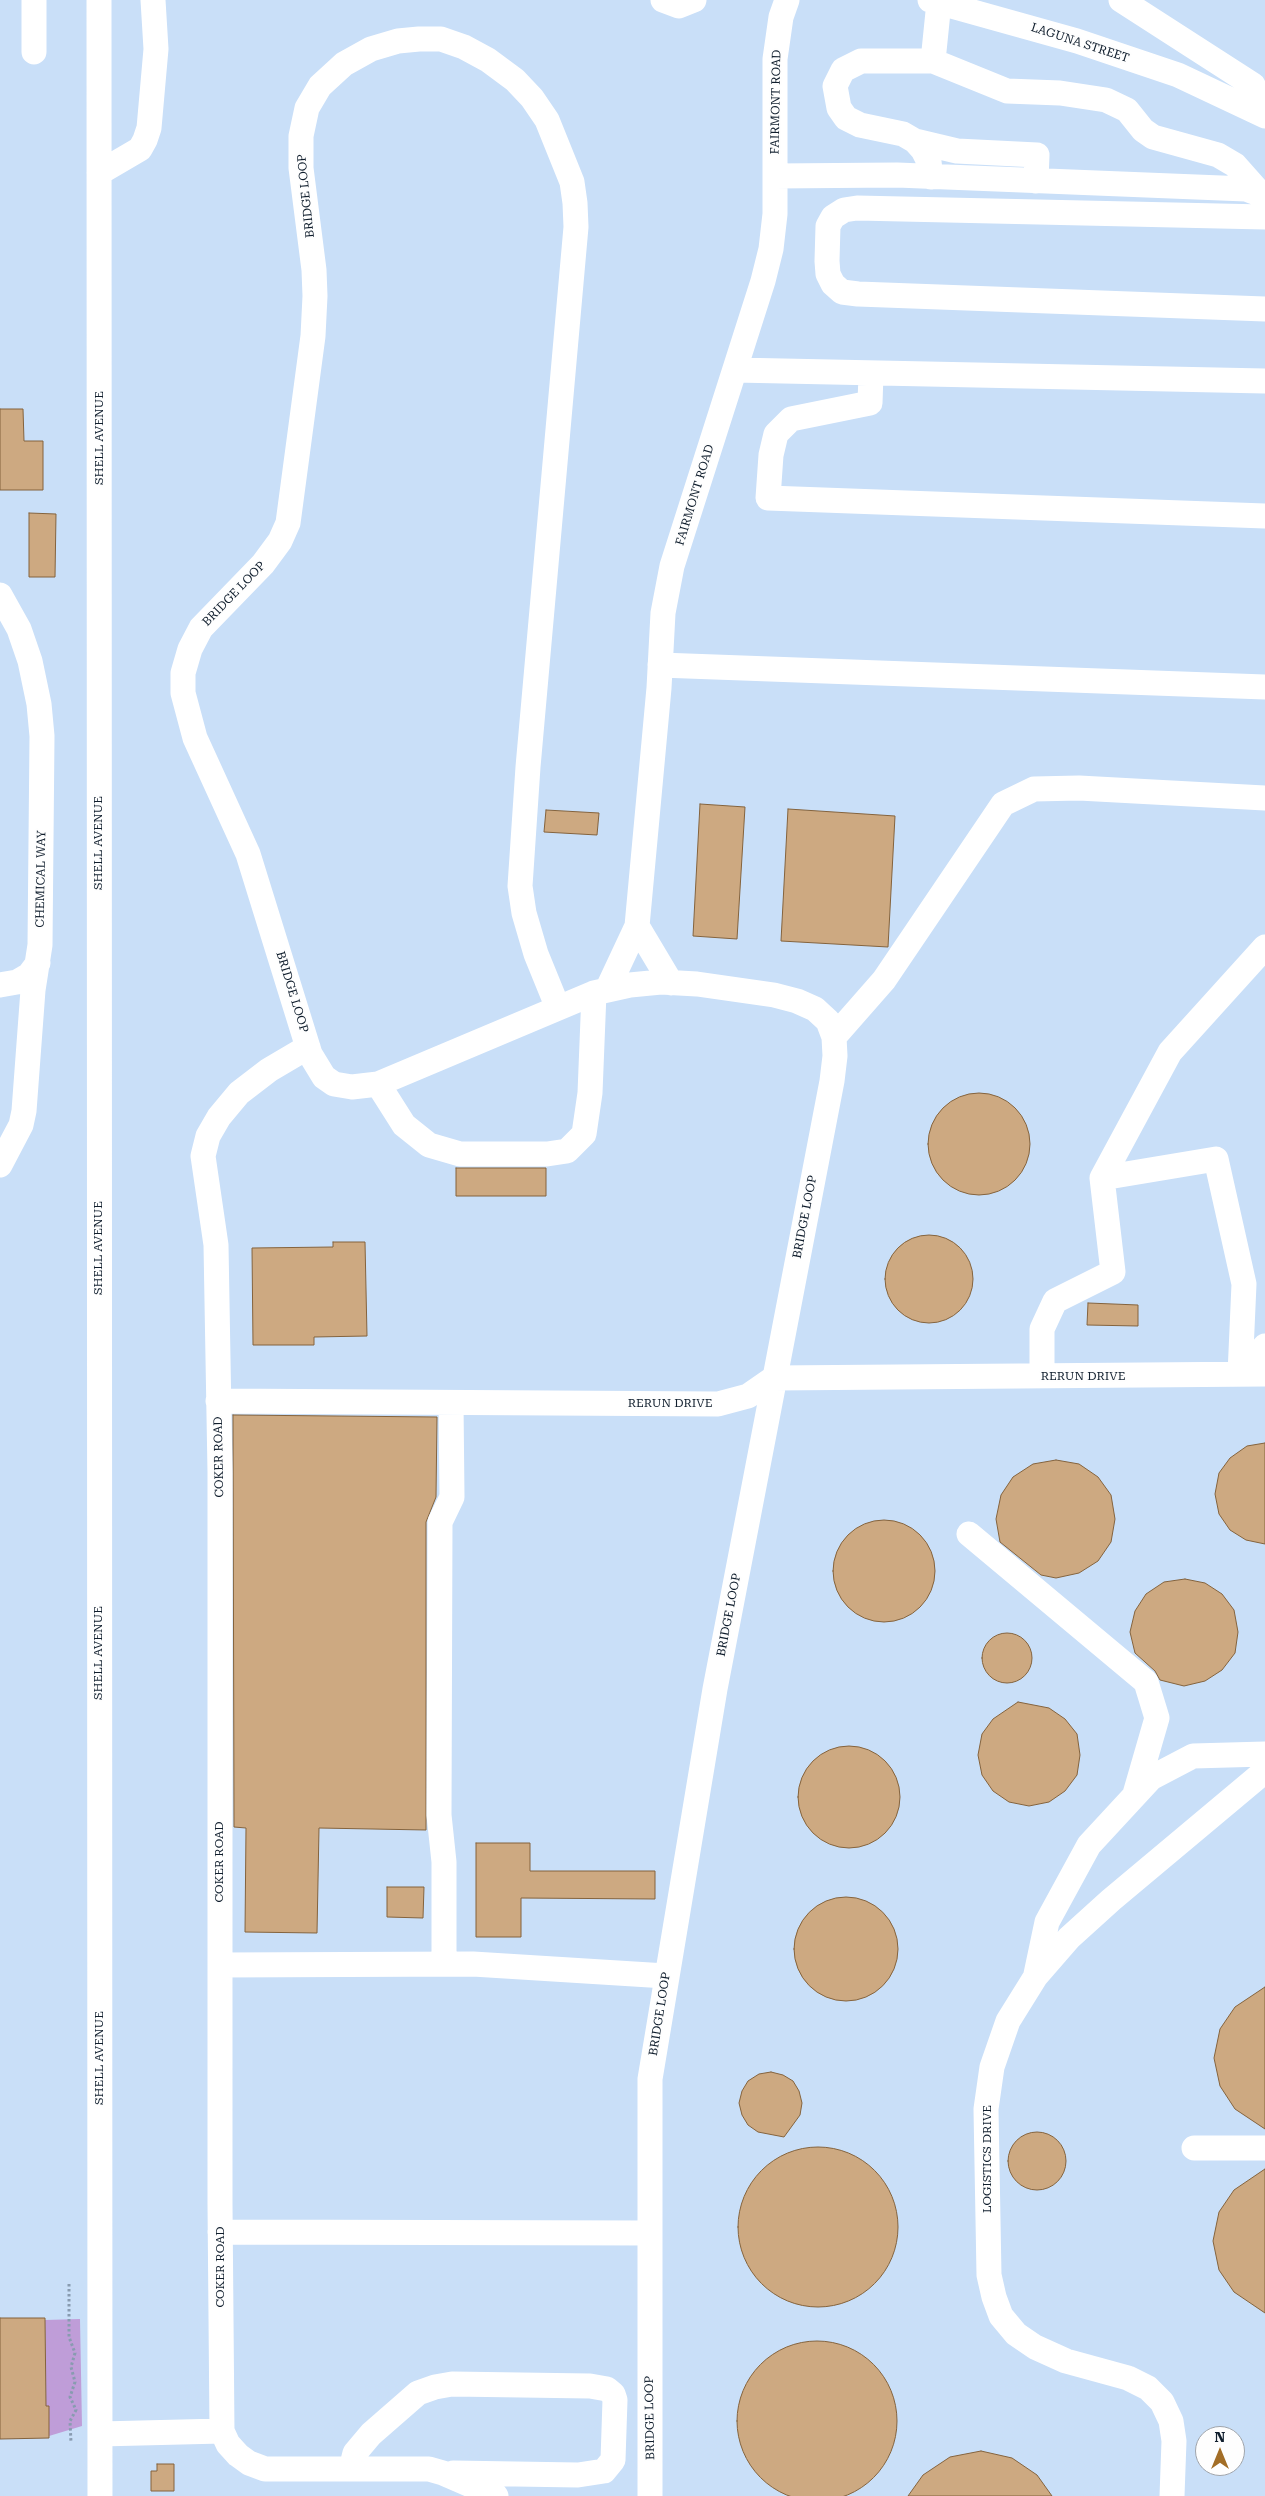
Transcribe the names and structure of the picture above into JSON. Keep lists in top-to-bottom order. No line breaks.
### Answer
{"streets":{"street":["LAGUNA STREET","FAIRMONT ROAD","BRIDGE LOOP","SHELL AVENUE","CHEMICAL WAY","RERUN DRIVE","COKER ROAD","LOGISTICS DRIVE"]},"crossings":[["FAIRMONT ROAD","BRIDGE LOOP"],["BRIDGE LOOP","RERUN DRIVE"],["BRIDGE LOOP","COKER ROAD"],["RERUN DRIVE","COKER ROAD"]],"north":"top"}
